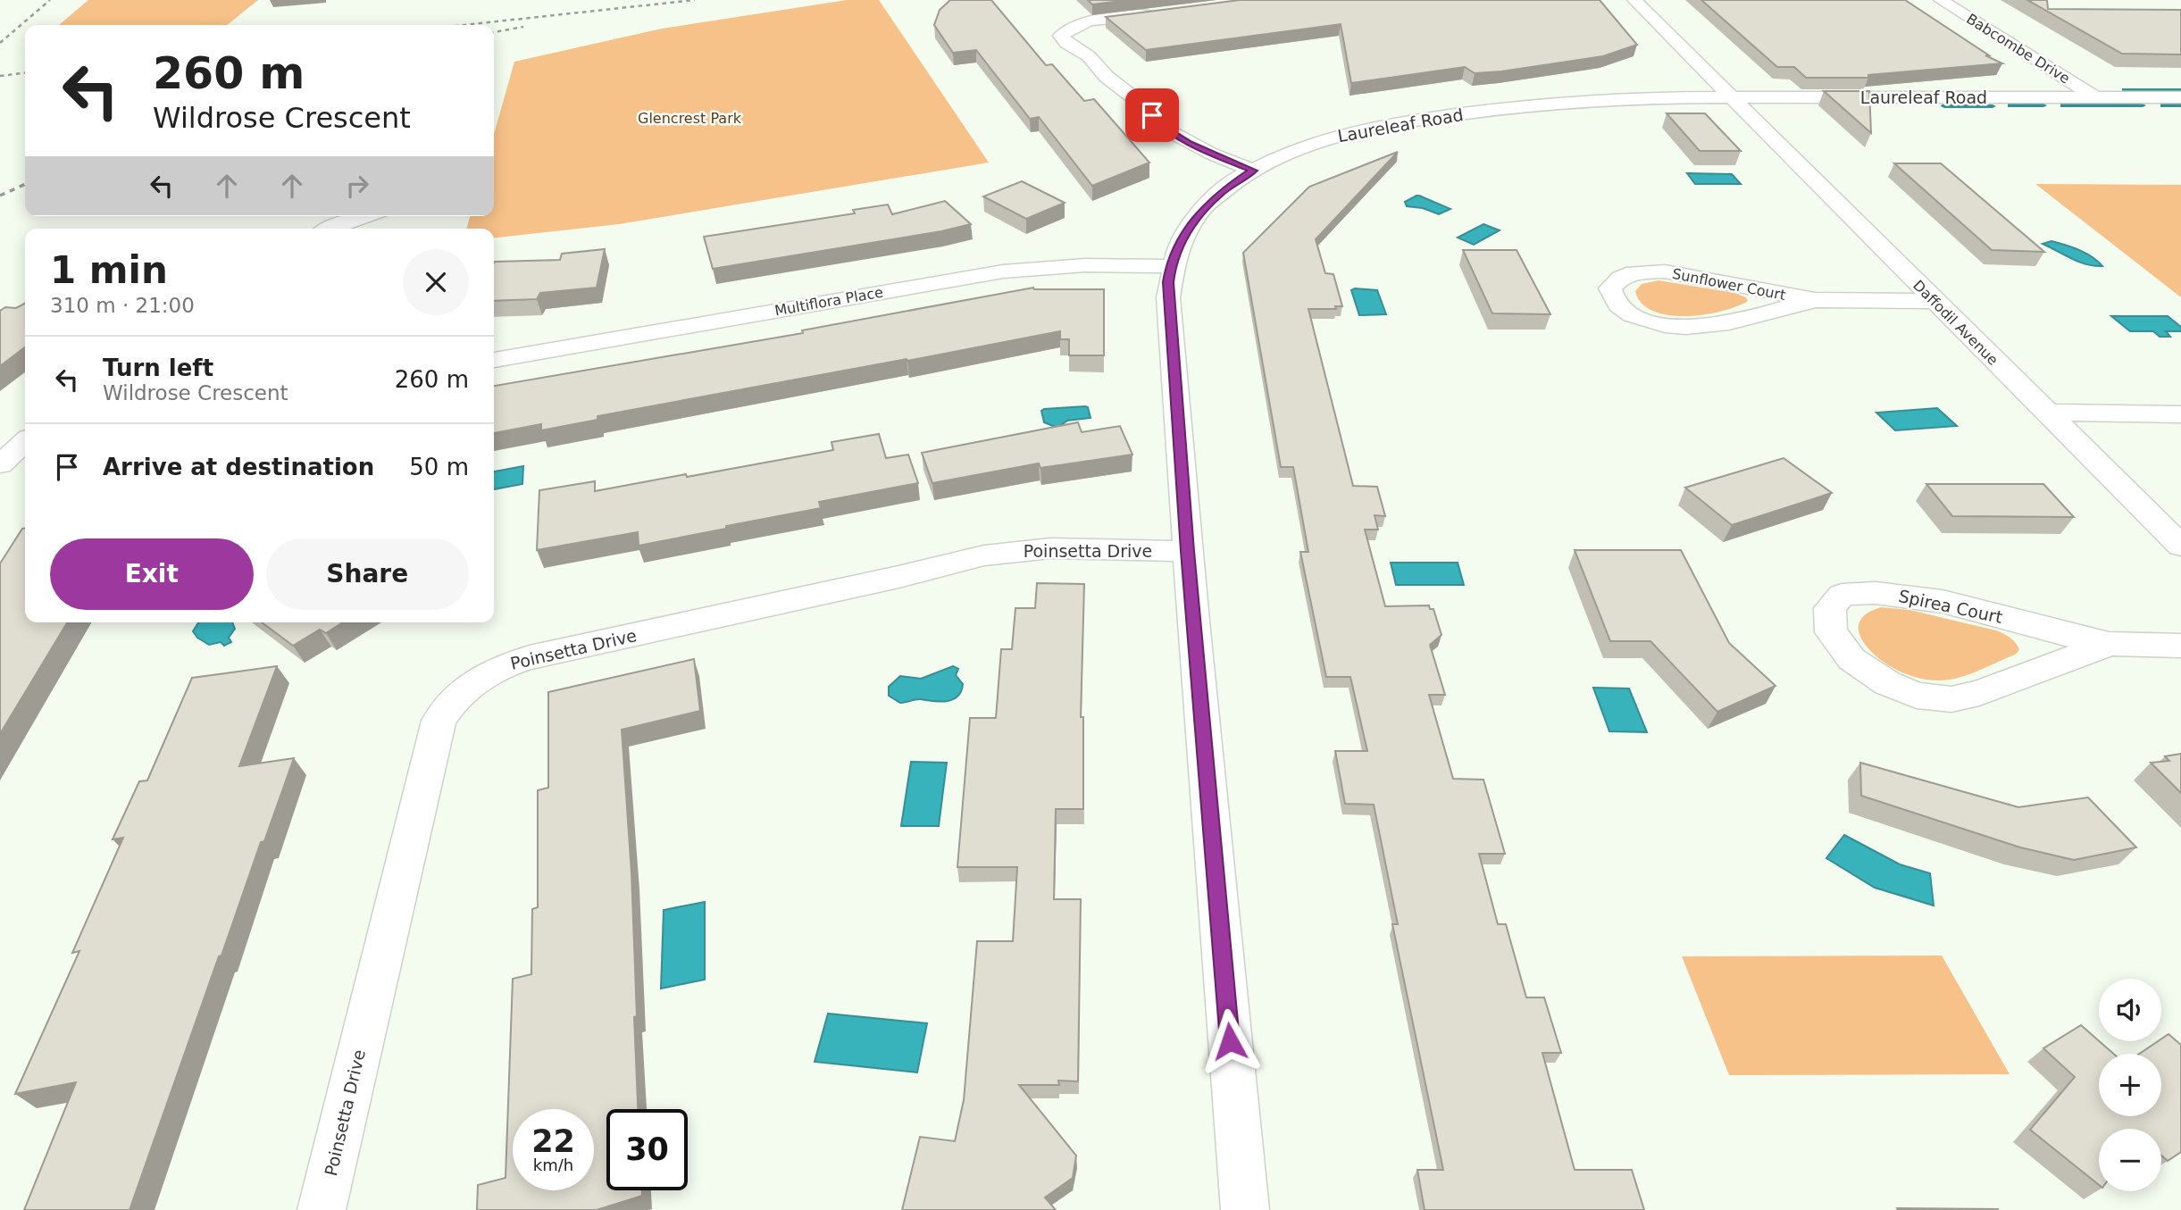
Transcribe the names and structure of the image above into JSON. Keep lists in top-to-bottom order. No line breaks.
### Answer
{"streets":{"street":["Babcombe Drive","Laureleaf Road","Sunflower Court","Multiflora Place","Daffodil Avenue","Poinsetta Drive","Spirea Court"]},"crossings":[["Babcombe Drive","Laureleaf Road"],["Laureleaf Road","Multiflora Place"],["Laureleaf Road","Daffodil Avenue"],["Laureleaf Road","Poinsetta Drive"],["Sunflower Court","Daffodil Avenue"]],"parks":["Glencrest Park"],"page":{"turn":["260 m","Wildrose Crescent"],"heading":["1 min","310 m · 21:00"],"list":[{"name":"Turn left","note":"Wildrose Crescent","value":"260 m"},{"name":"Arrive at destination","value":"50 m"}],"buttons":["Exit","Share"],"map_buttons":["+","−"],"speed":"22 km/h","limit":"30"}}
